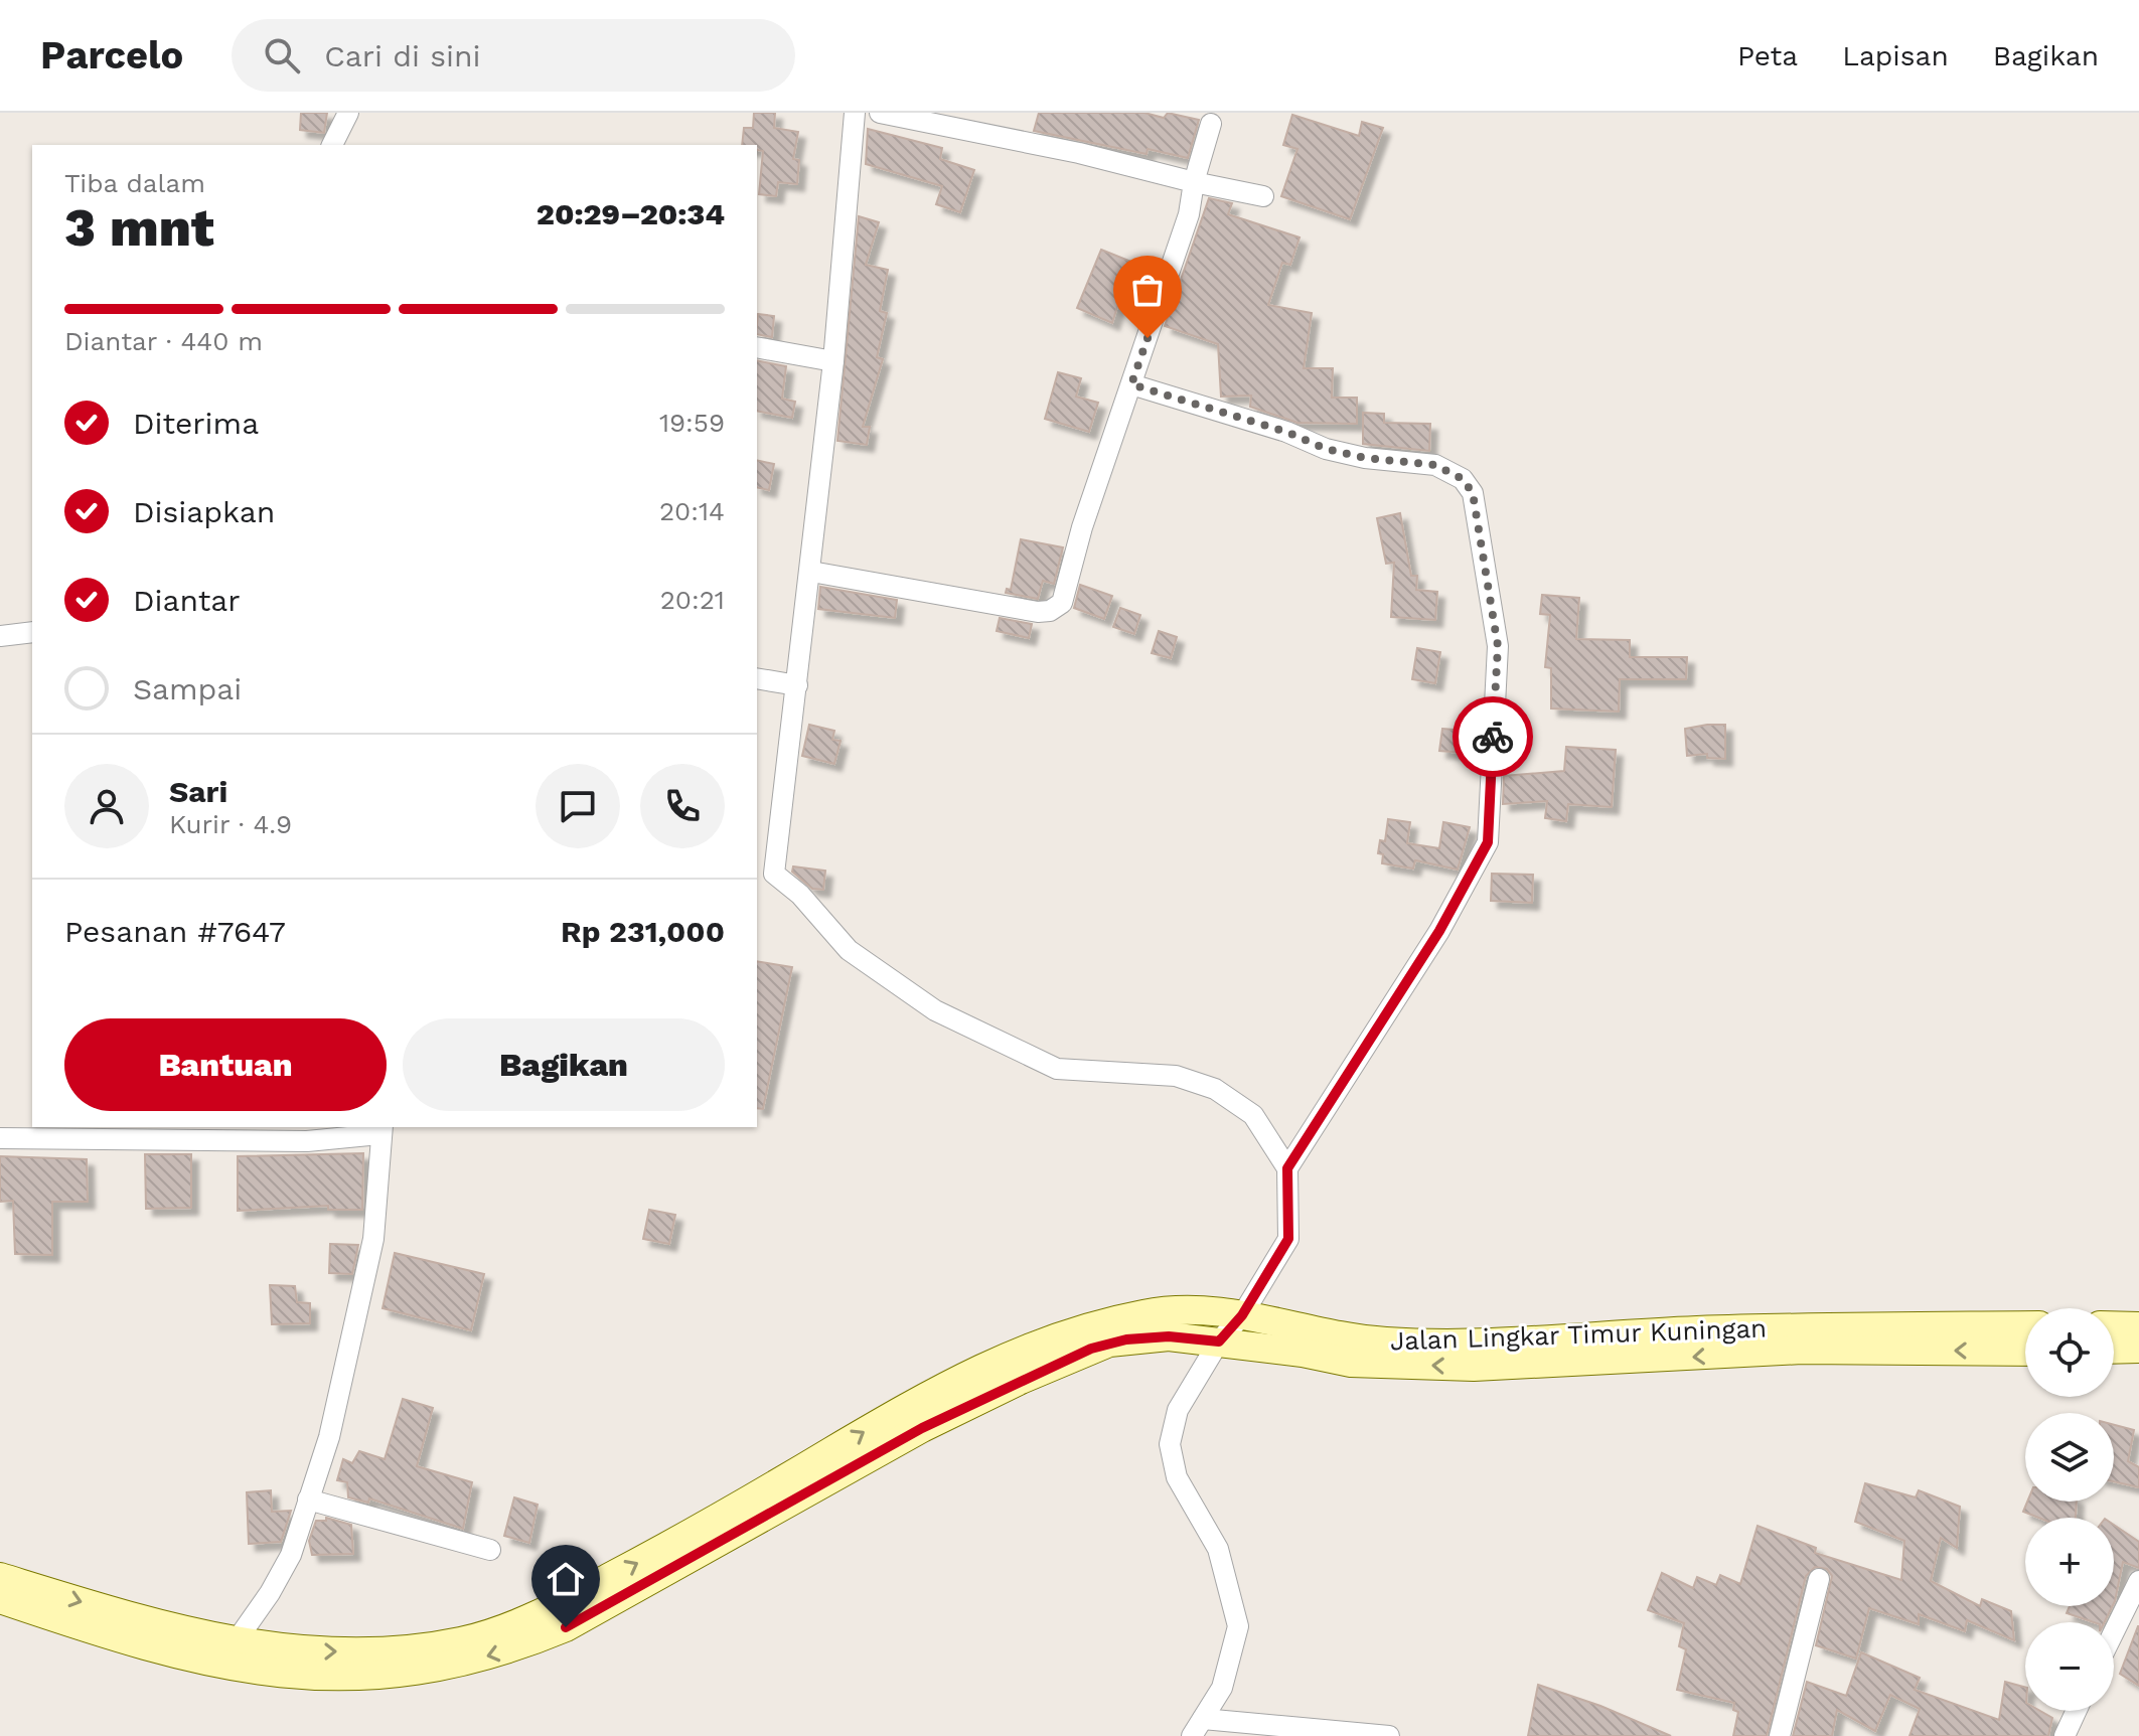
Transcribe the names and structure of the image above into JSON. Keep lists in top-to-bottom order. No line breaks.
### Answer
{"streets":{"main road":["Jalan Lingkar Timur Kuningan"]},"page":{"header":"Parcelo","search":"Cari di sini","nav":["Peta","Lapisan","Bagikan"],"heading":["3 mnt","Tiba dalam","20:29–20:34"],"panel":["Sari","Kurir · 4.9","Pesanan #7647","Rp 231,000"],"bar":"Diantar · 440 m","list":[["Diterima","19:59"],["Disiapkan","20:14"],["Diantar","20:21"],"Sampai"],"buttons":["Bantuan","Bagikan"],"map_buttons":["+","−"]}}
